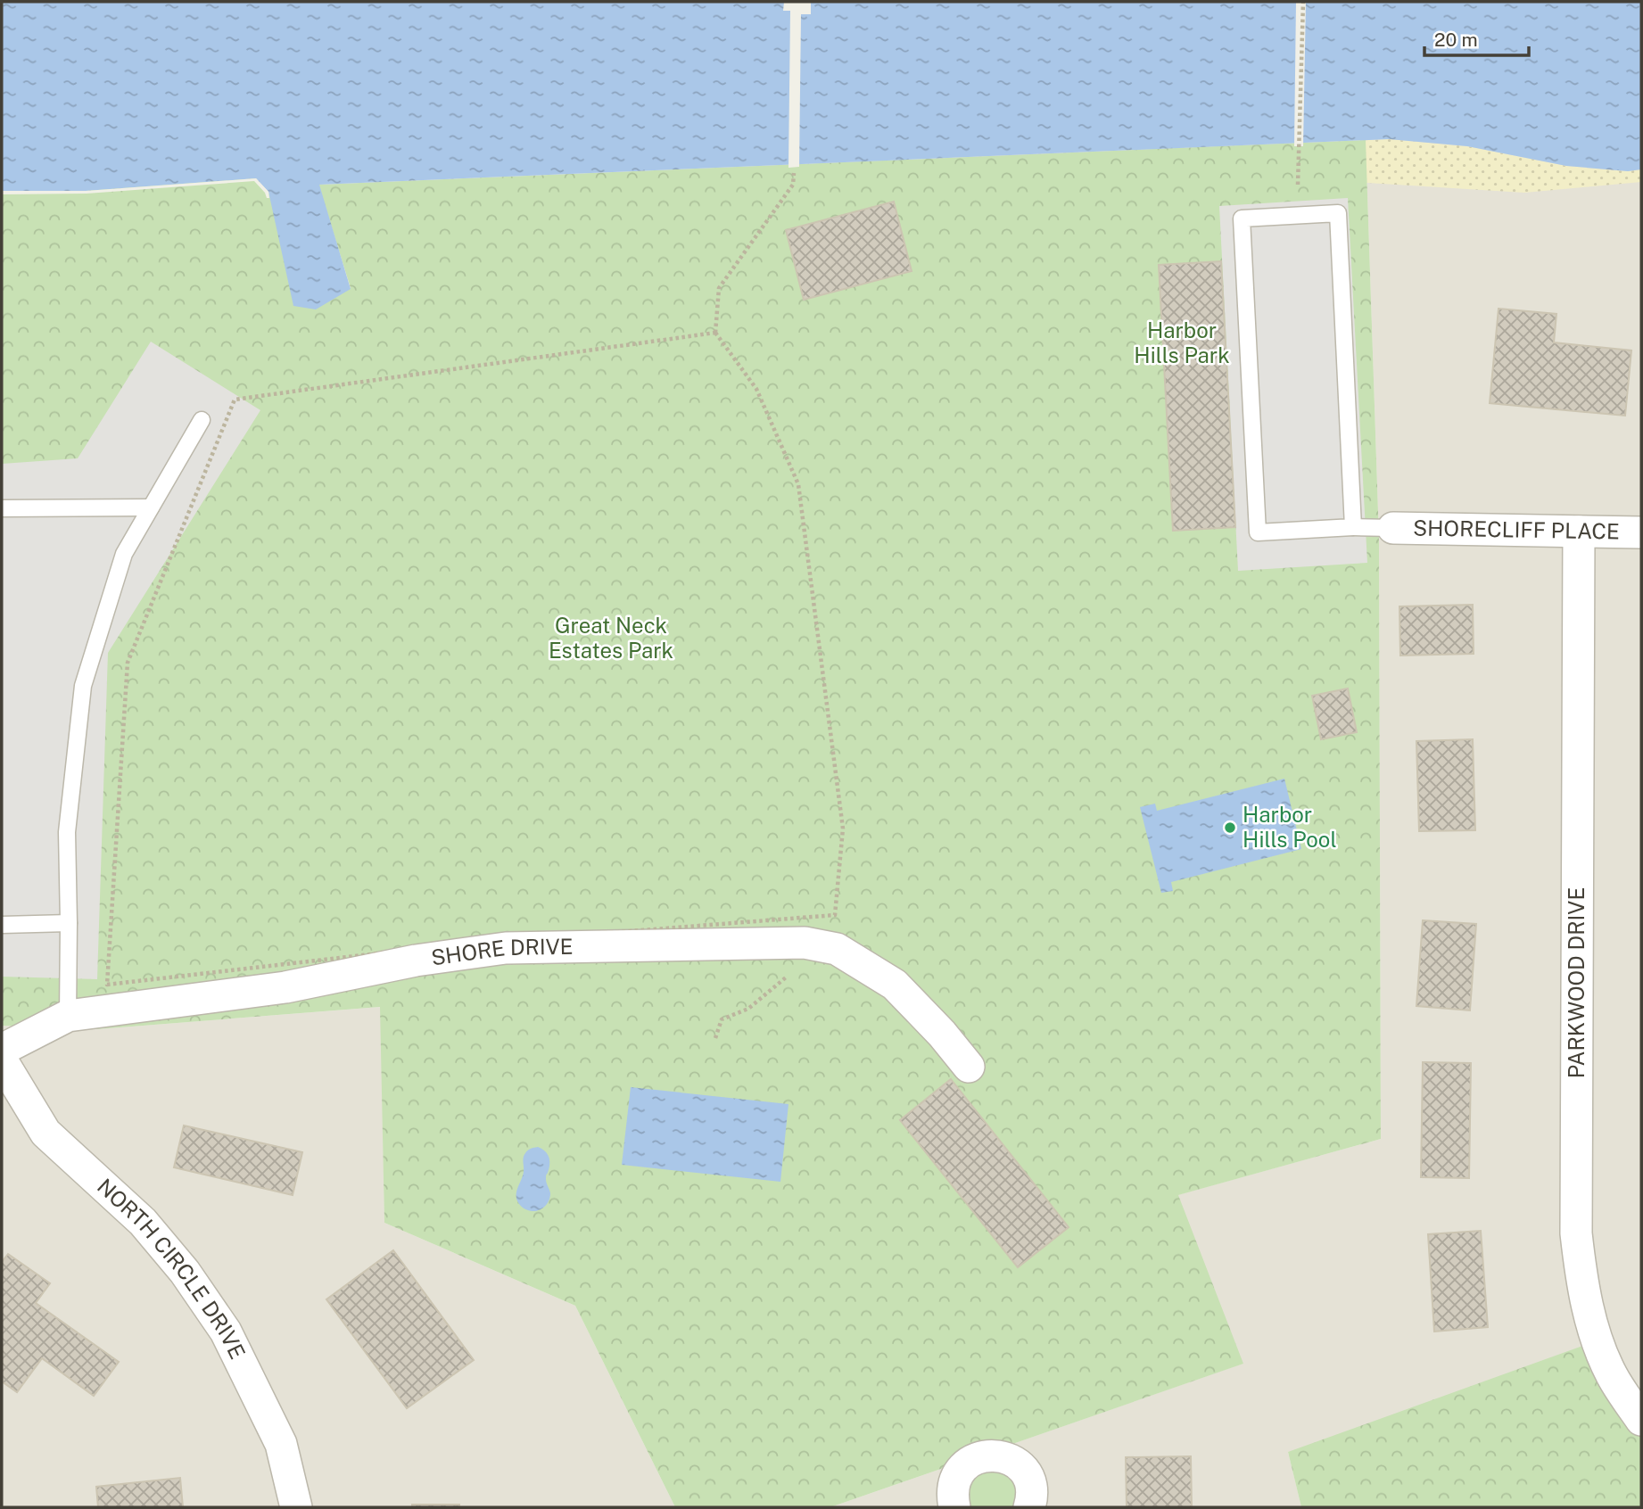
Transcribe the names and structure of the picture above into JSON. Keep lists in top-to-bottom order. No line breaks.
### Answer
{"streets":{"street":["SHORECLIFF PLACE","SHORE DRIVE","PARKWOOD DRIVE","NORTH CIRCLE DRIVE"]},"crossings":[["SHORECLIFF PLACE","PARKWOOD DRIVE"]],"parks":["Harbor Hills Park","Great Neck Estates Park"],"places":["Harbor Hills Pool"],"scale_bar":"20 m"}
